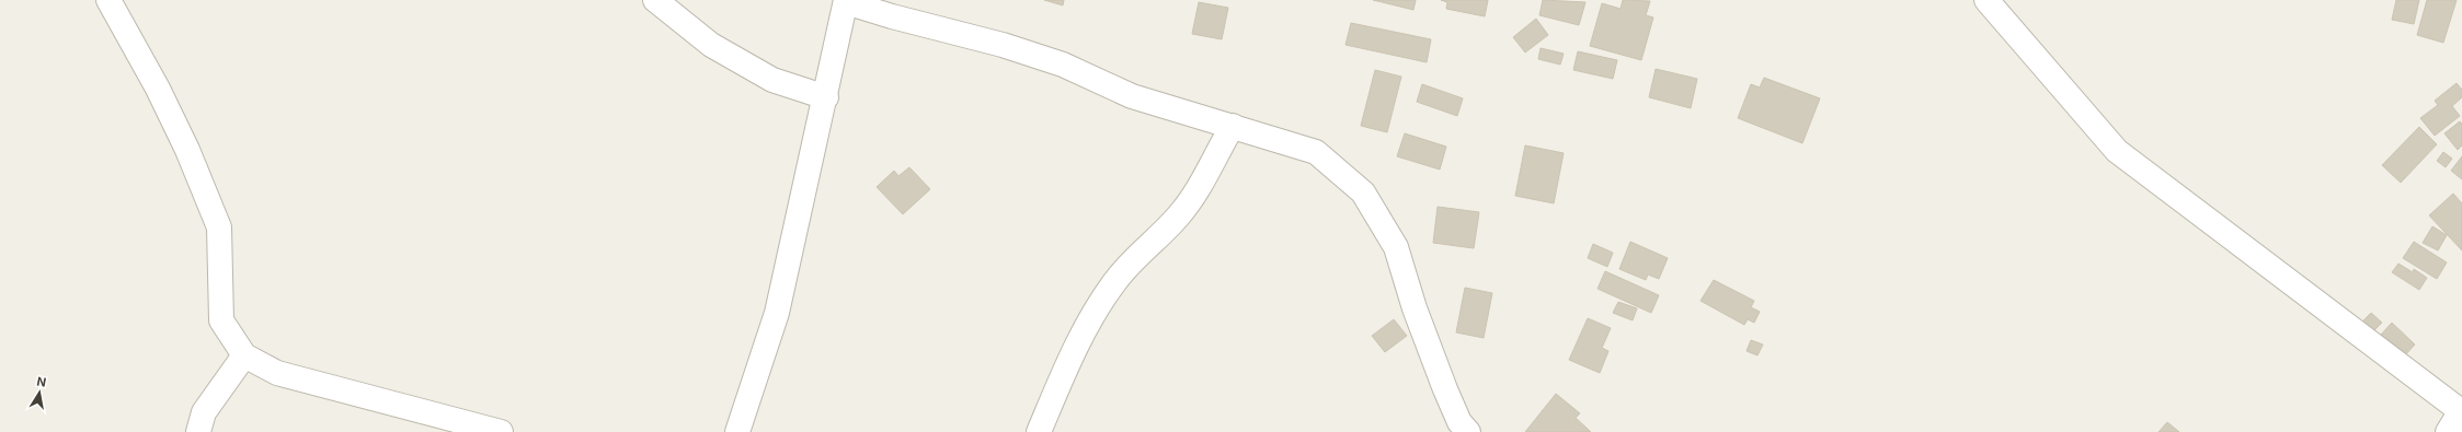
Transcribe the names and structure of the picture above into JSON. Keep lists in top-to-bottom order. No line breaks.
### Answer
{"north":"top"}
